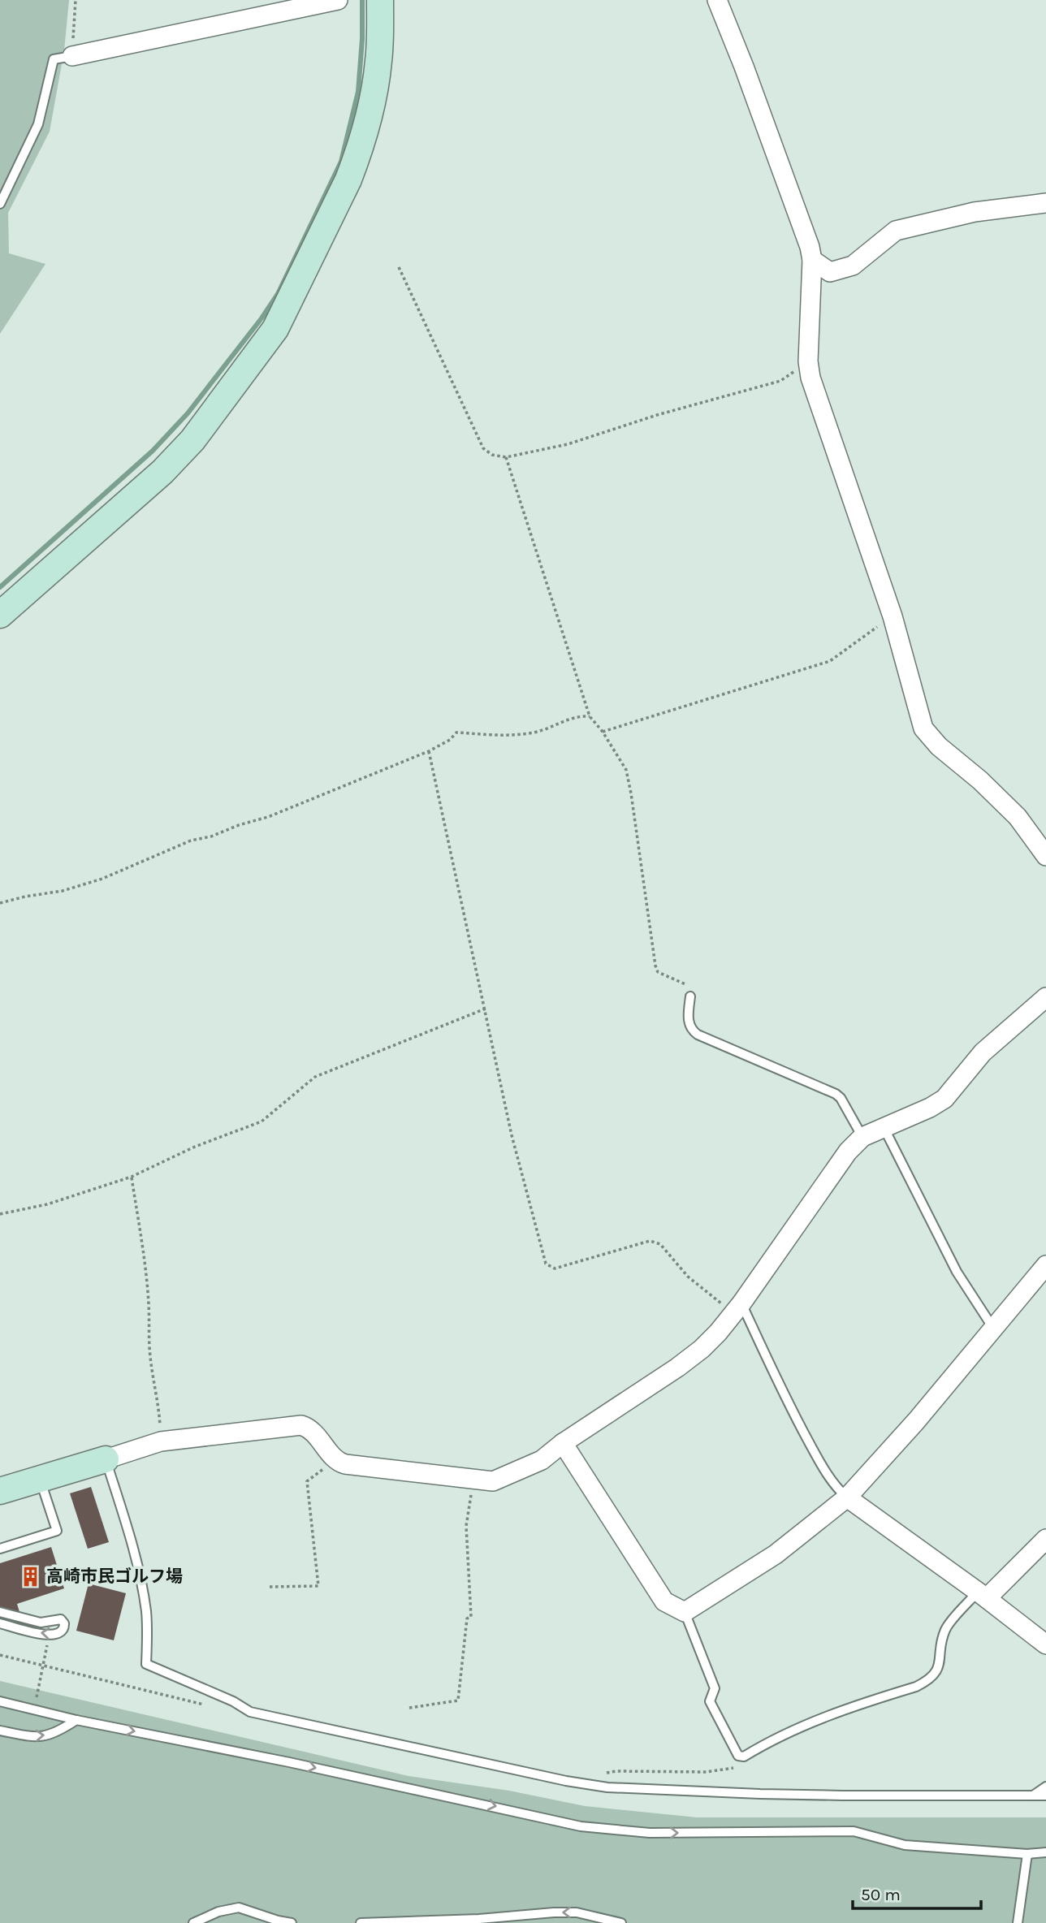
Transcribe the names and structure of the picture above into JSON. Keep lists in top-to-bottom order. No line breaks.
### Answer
{"places":{"building":["高崎市民ゴルフ場"]},"scale_bar":"50 m"}
